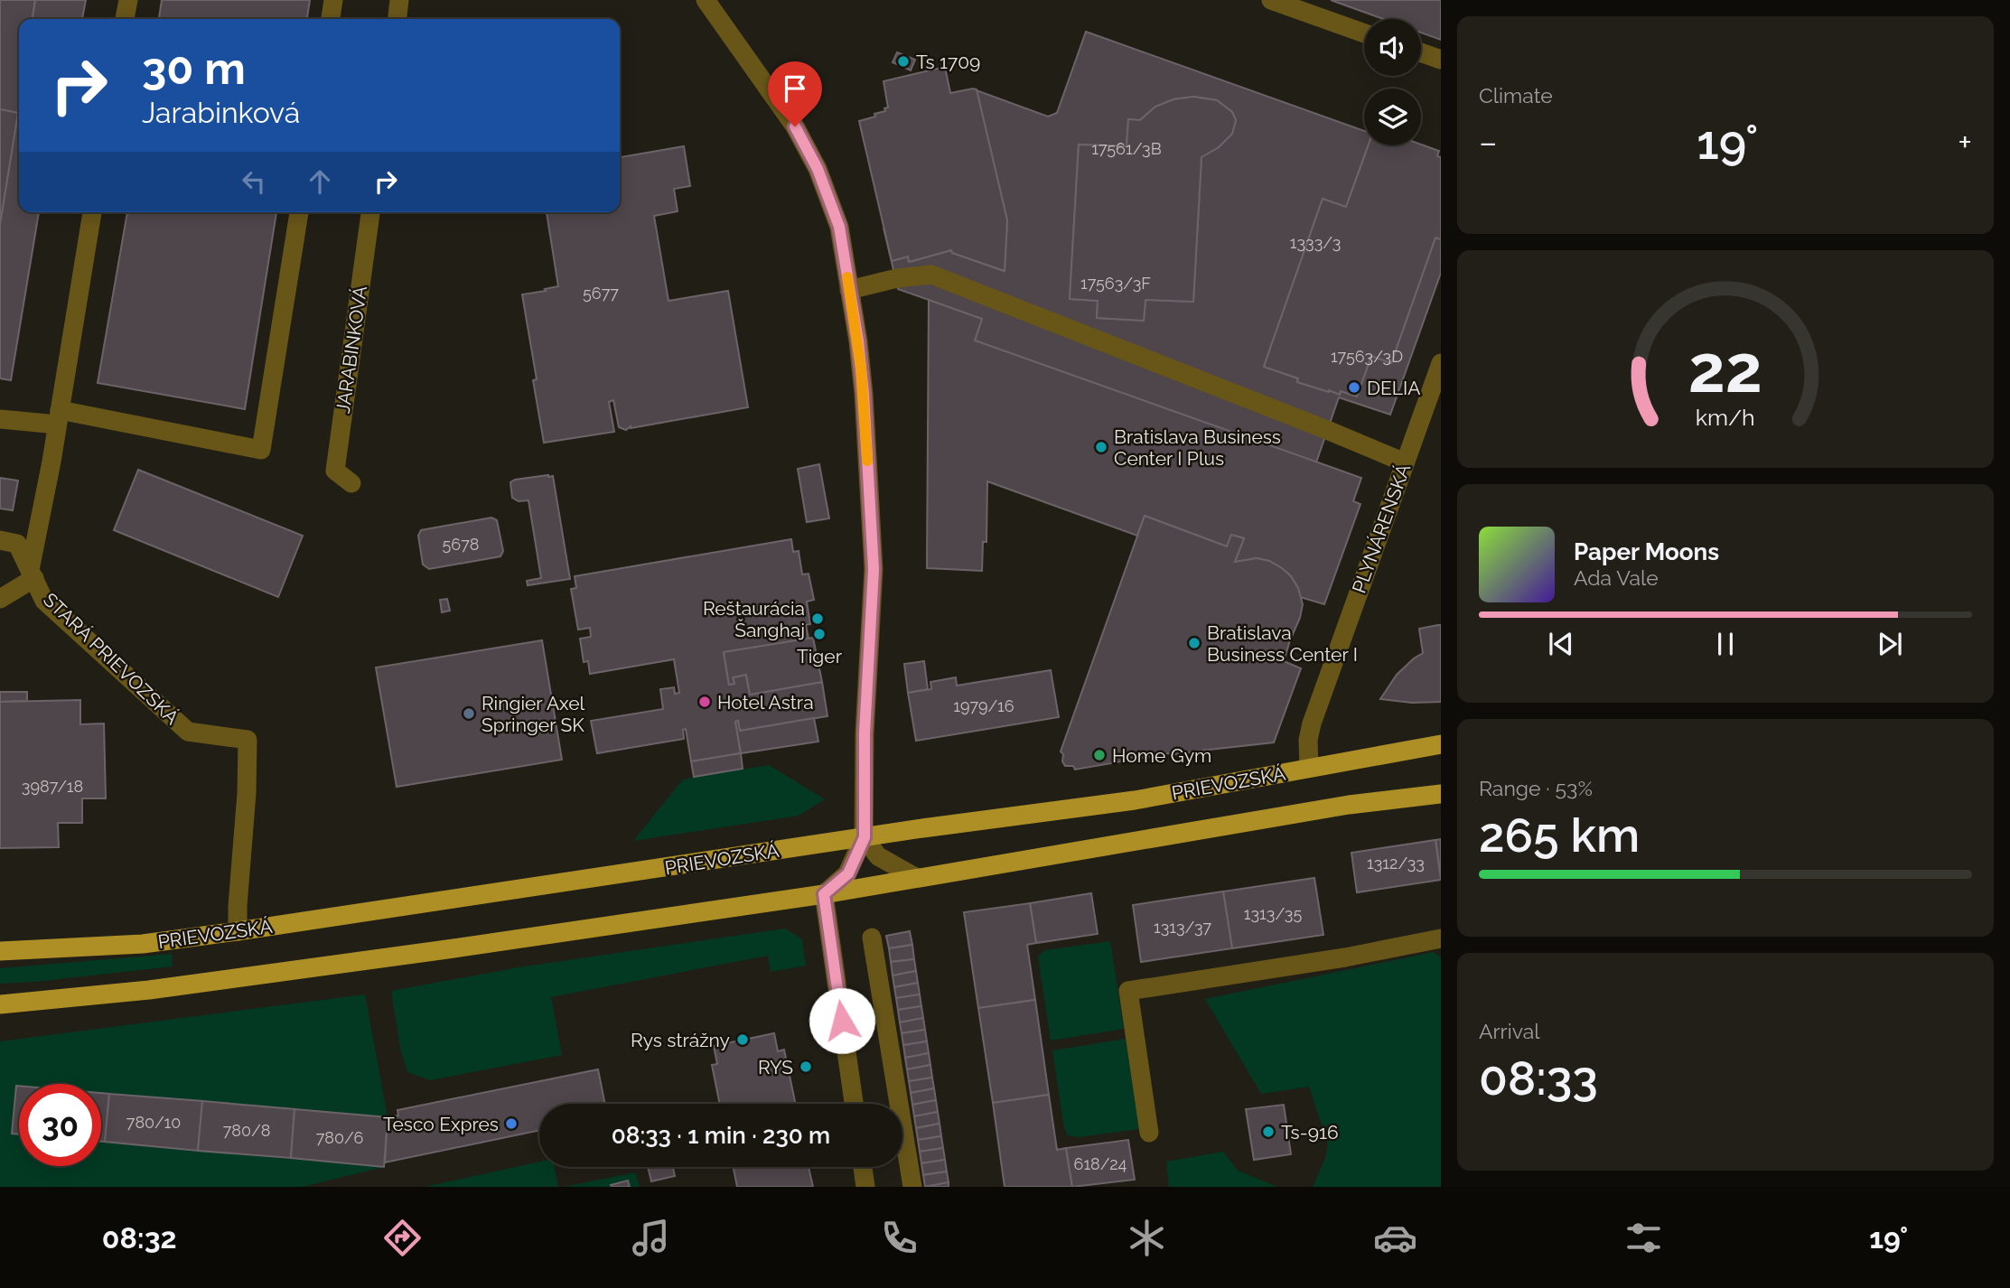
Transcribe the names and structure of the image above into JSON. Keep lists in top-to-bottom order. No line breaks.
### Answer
{"streets":{"main road":["PRIEVOZSKÁ"],"street":["JARABINKOVÁ","PLYNÁRENSKÁ","STARÁ PRIEVOZSKÁ"]},"crossings":[["PLYNÁRENSKÁ","PRIEVOZSKÁ"],["STARÁ PRIEVOZSKÁ","PRIEVOZSKÁ"]],"places":["Ts 1709","DELIA","Bratislava Business Center I Plus","Reštaurácia Šanghaj","Tiger","Bratislava Business Center I","Hotel Astra","Ringier Axel Springer SK","Home Gym","Rys strážny","RYS","Tesco Expres","Ts-916"],"house_numbers":["17561/3B","1333/3","17563/3F","5677","17563/3D","5678","1979/16","3987/18","1312/33","1313/35","1313/37","780/10","780/8","780/6","618/24"],"page":{"tile":["Climate",["Range · 53%","265 km"],["Arrival","08:33"]],"turn":["30 m","Jarabinková"],"heat":["−","19°","+"],"song":["Paper Moons","Ada Vale"],"limit":"30","trip":"08:33 · 1 min · 230 m","tabs":["08:32","19°"],"gauge":["22","km/h"]}}
